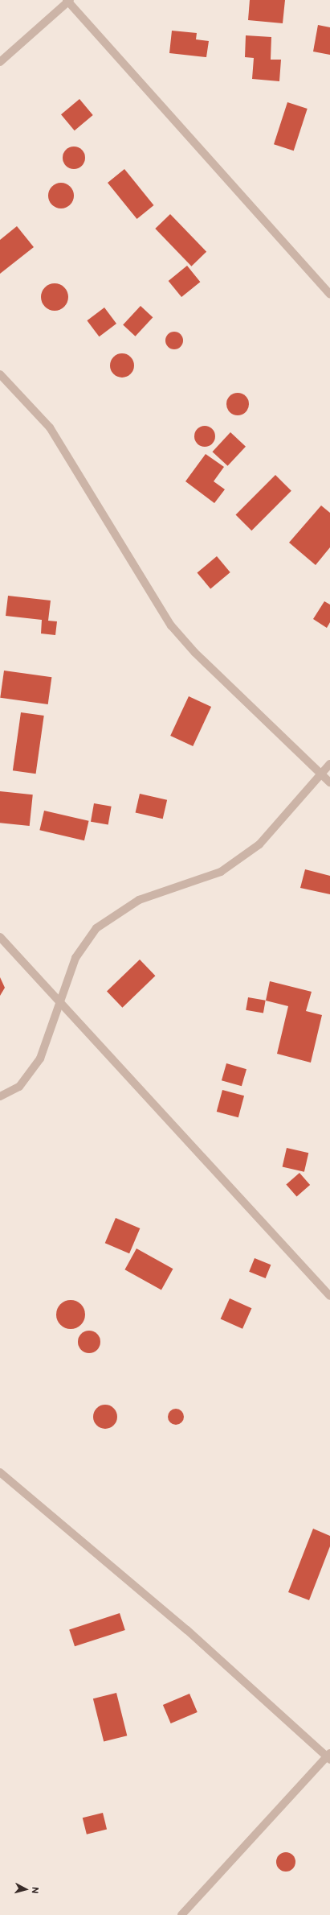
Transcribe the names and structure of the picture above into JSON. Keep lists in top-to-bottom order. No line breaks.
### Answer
{"north":"right"}
